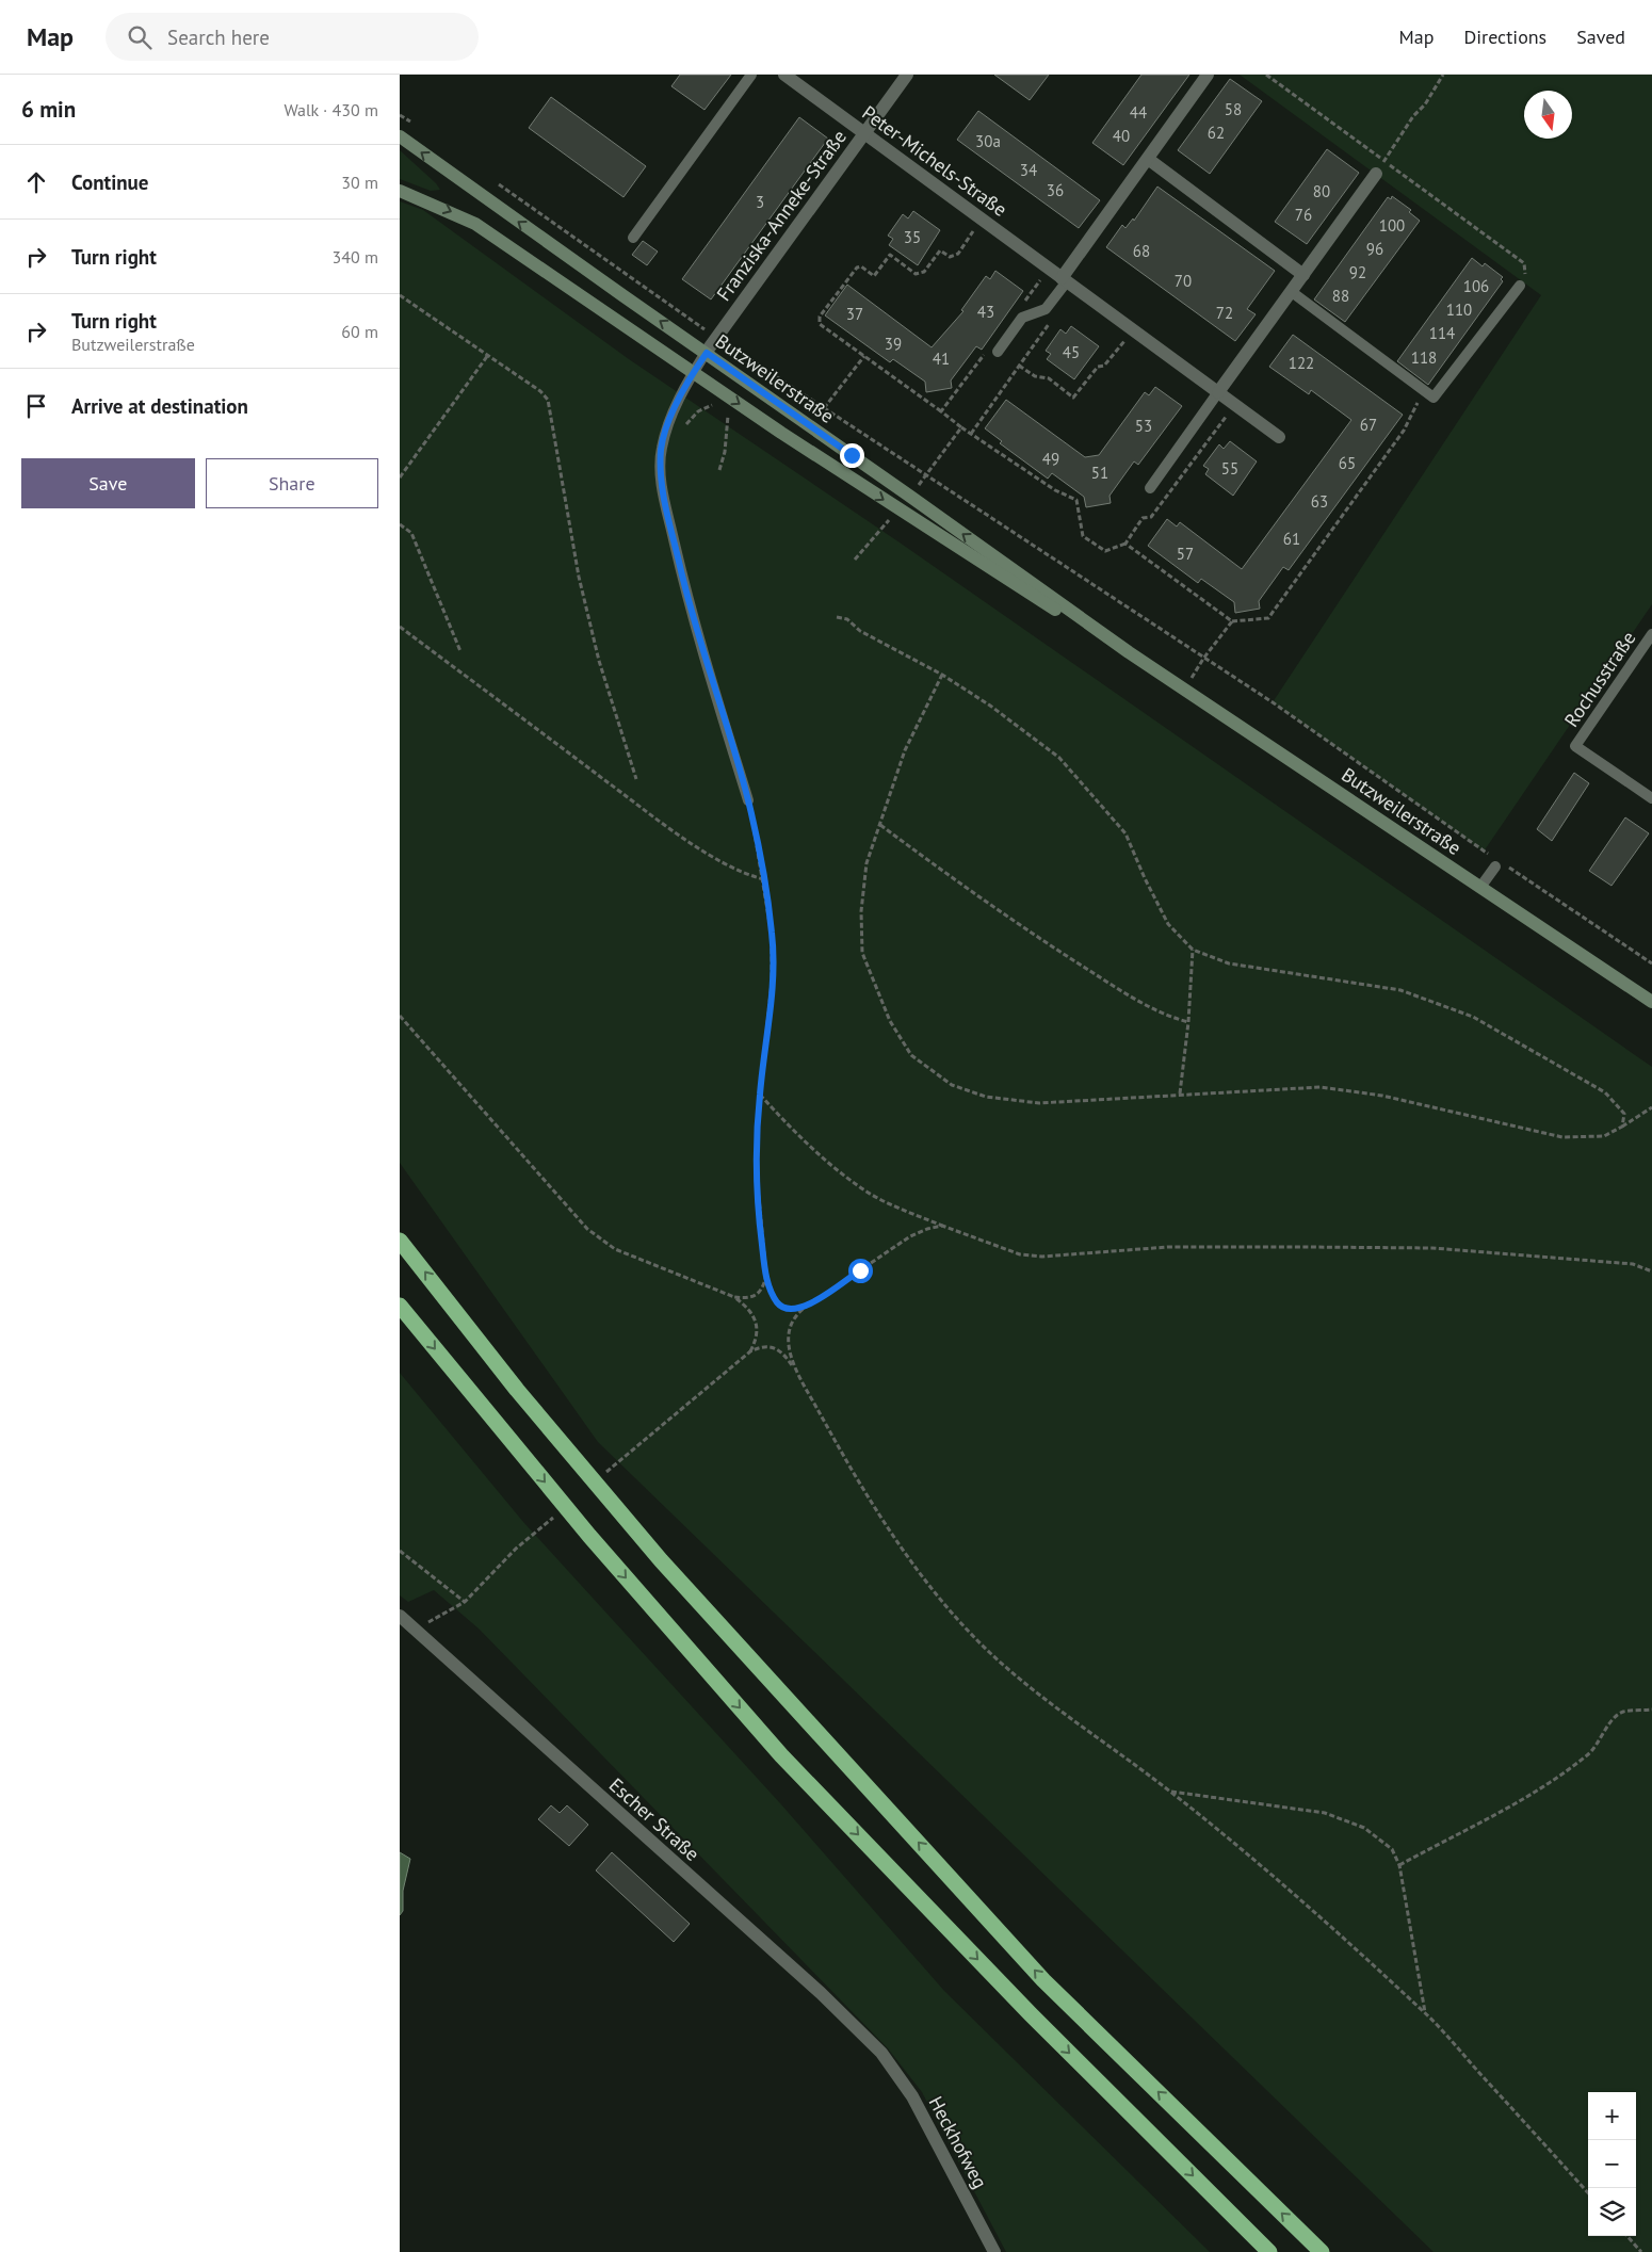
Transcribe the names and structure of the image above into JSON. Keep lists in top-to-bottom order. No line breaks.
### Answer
{"streets":{"main road":["Butzweilerstraße"],"street":["Peter-Michels-Straße","Franziska-Anneke-Straße","Escher Straße","Heckhofweg"],"lane":["Rochusstraße"]},"crossings":[["Peter-Michels-Straße","Franziska-Anneke-Straße"],["Franziska-Anneke-Straße","Butzweilerstraße"],["Escher Straße","Heckhofweg"]],"house_numbers":["58","44","62","40","30a","34","36","80","3","76","100","35","96","68","92","70","106","88","110","43","72","37","114","39","45","118","41","122","67","53","49","65","55","51","63","61","57"],"north":"bottom","page":{"header":"Map","search":"Search here","nav":["Map","Directions","Saved"],"heading":["6 min","Walk · 430 m"],"list":[["Continue","30 m"],["Turn right","340 m"],["Turn right","Butzweilerstraße","60 m"],"Arrive at destination"],"buttons":["Save","Share"],"map_buttons":["+","−"]}}
